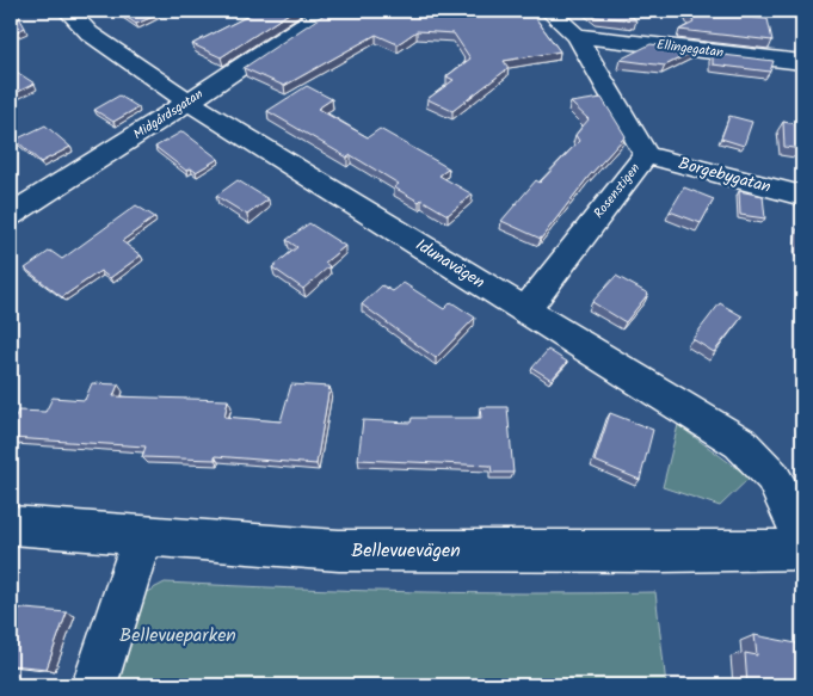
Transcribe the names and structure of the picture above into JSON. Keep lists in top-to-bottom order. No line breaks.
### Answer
{"streets":{"street":["Ellingegatan","Midgårdsgatan","Borgebygatan","Rosenstigen","Idunavägen","Bellevuevägen"]},"crossings":[["Ellingegatan","Rosenstigen"],["Midgårdsgatan","Idunavägen"],["Borgebygatan","Rosenstigen"],["Rosenstigen","Idunavägen"]],"parks":["Bellevueparken"]}
